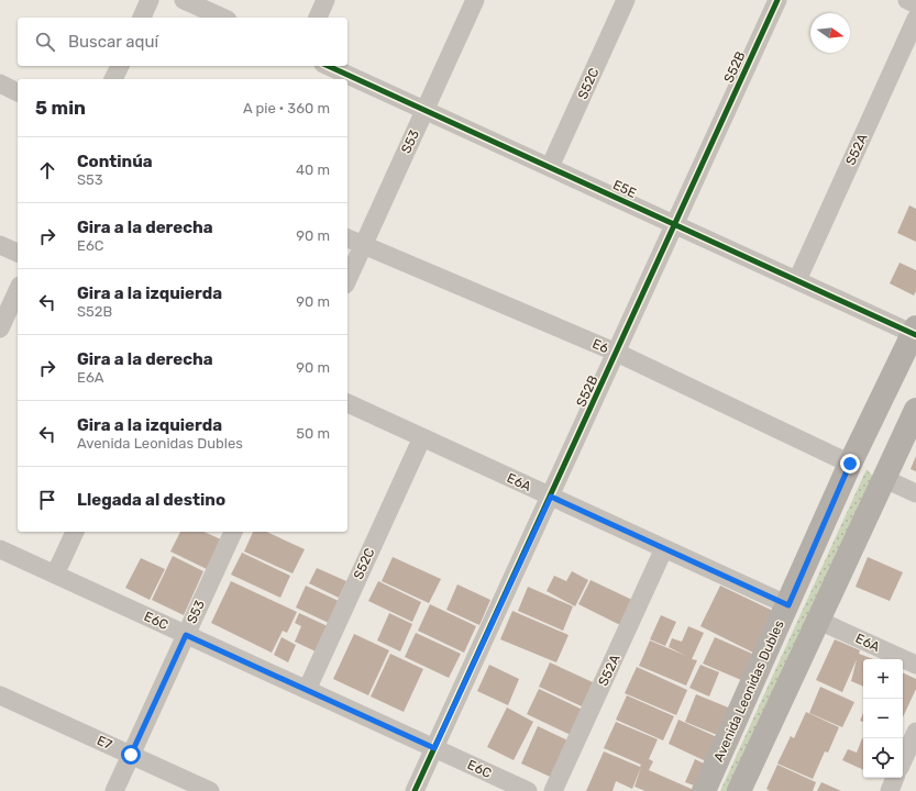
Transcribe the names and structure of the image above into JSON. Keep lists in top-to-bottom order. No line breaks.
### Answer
{"streets":{"main road":["Avenida Leonidas Dubles"],"street":["S52B","S52C","S53","S52A","E5E","E6","E6A","E6C","E7"]},"crossings":[["S52B","E5E"],["S52B","E6"],["S52B","E6A"],["S52B","E6C"],["S52C","E5E"],["S52C","E6A"],["S52C","E6C"],["S53","E5E"],["S53","E6"],["S53","E6C"],["S53","E7"],["S52A","E5E"],["S52A","E6A"],["E5E","Avenida Leonidas Dubles"],["E6","Avenida Leonidas Dubles"],["E6A","Avenida Leonidas Dubles"]],"north":"right","page":{"search":"Buscar aquí","heading":["5 min","A pie · 360 m"],"list":[["Continúa","S53","40 m"],["Gira a la derecha","E6C","90 m"],["Gira a la izquierda","S52B","90 m"],["Gira a la derecha","E6A","90 m"],["Gira a la izquierda","Avenida Leonidas Dubles","50 m"],"Llegada al destino"],"map_buttons":["+","−"]}}
